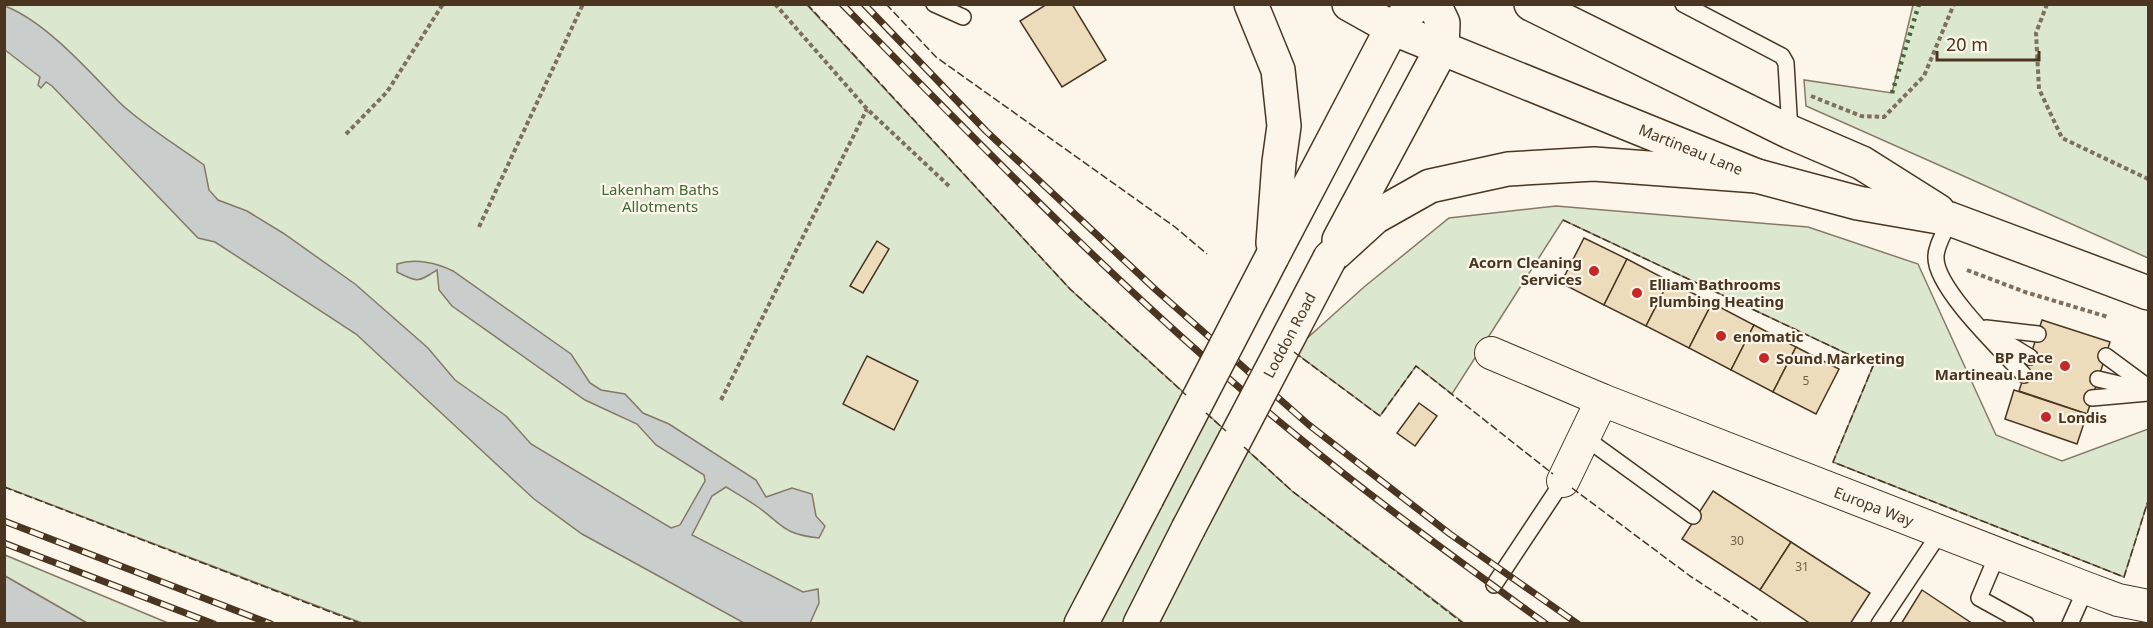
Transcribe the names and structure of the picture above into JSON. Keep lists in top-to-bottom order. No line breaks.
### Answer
{"streets":{"main road":["Martineau Lane","Loddon Road"],"street":["Europa Way"]},"crossings":[["Martineau Lane","Loddon Road"]],"parks":["Lakenham Baths Allotments"],"places":["Acorn Cleaning Services","Elliam Bathrooms Plumbing Heating","enomatic","Sound Marketing","BP Pace Martineau Lane","Londis"],"house_numbers":["5","30","31"],"scale_bar":"20 m"}
